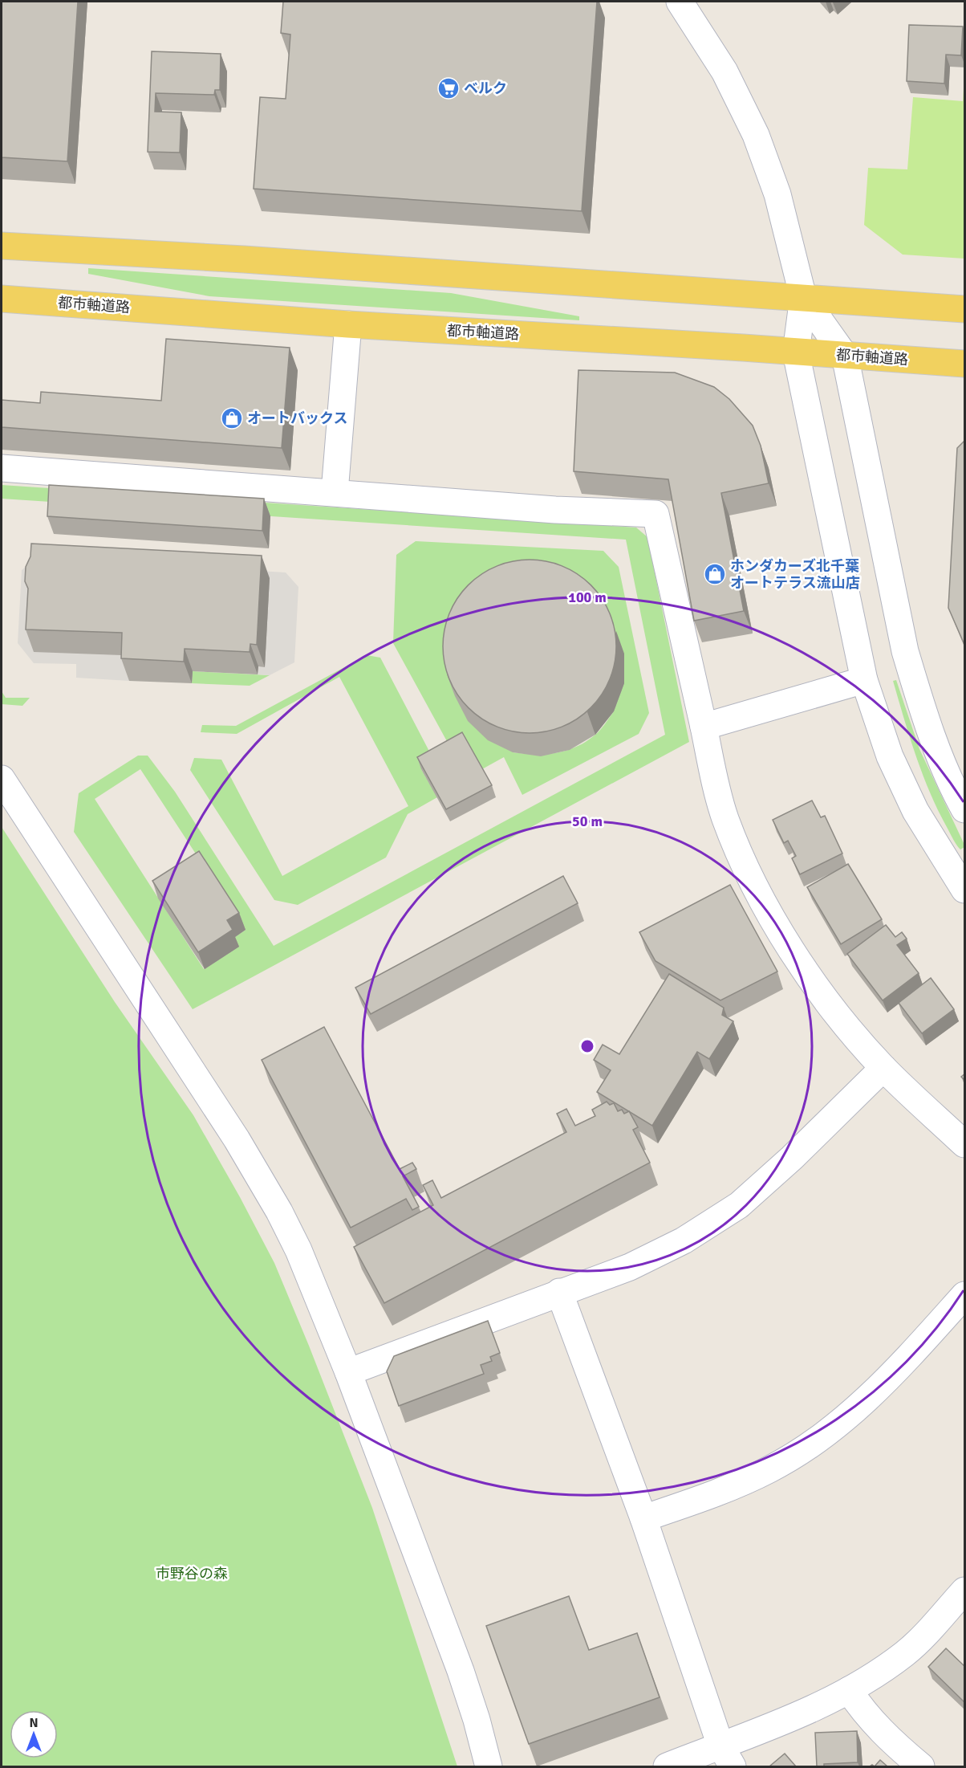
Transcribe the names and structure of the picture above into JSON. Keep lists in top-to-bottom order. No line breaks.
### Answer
{"streets":{"main road":["都市軸道路"]},"parks":["市野谷の森"],"places":{"supermarket":["ベルク"],"shop":["オートバックス","ホンダカーズ北千葉 オートテラス流山店"]},"north":"top","rings":["100 m","50 m"]}
